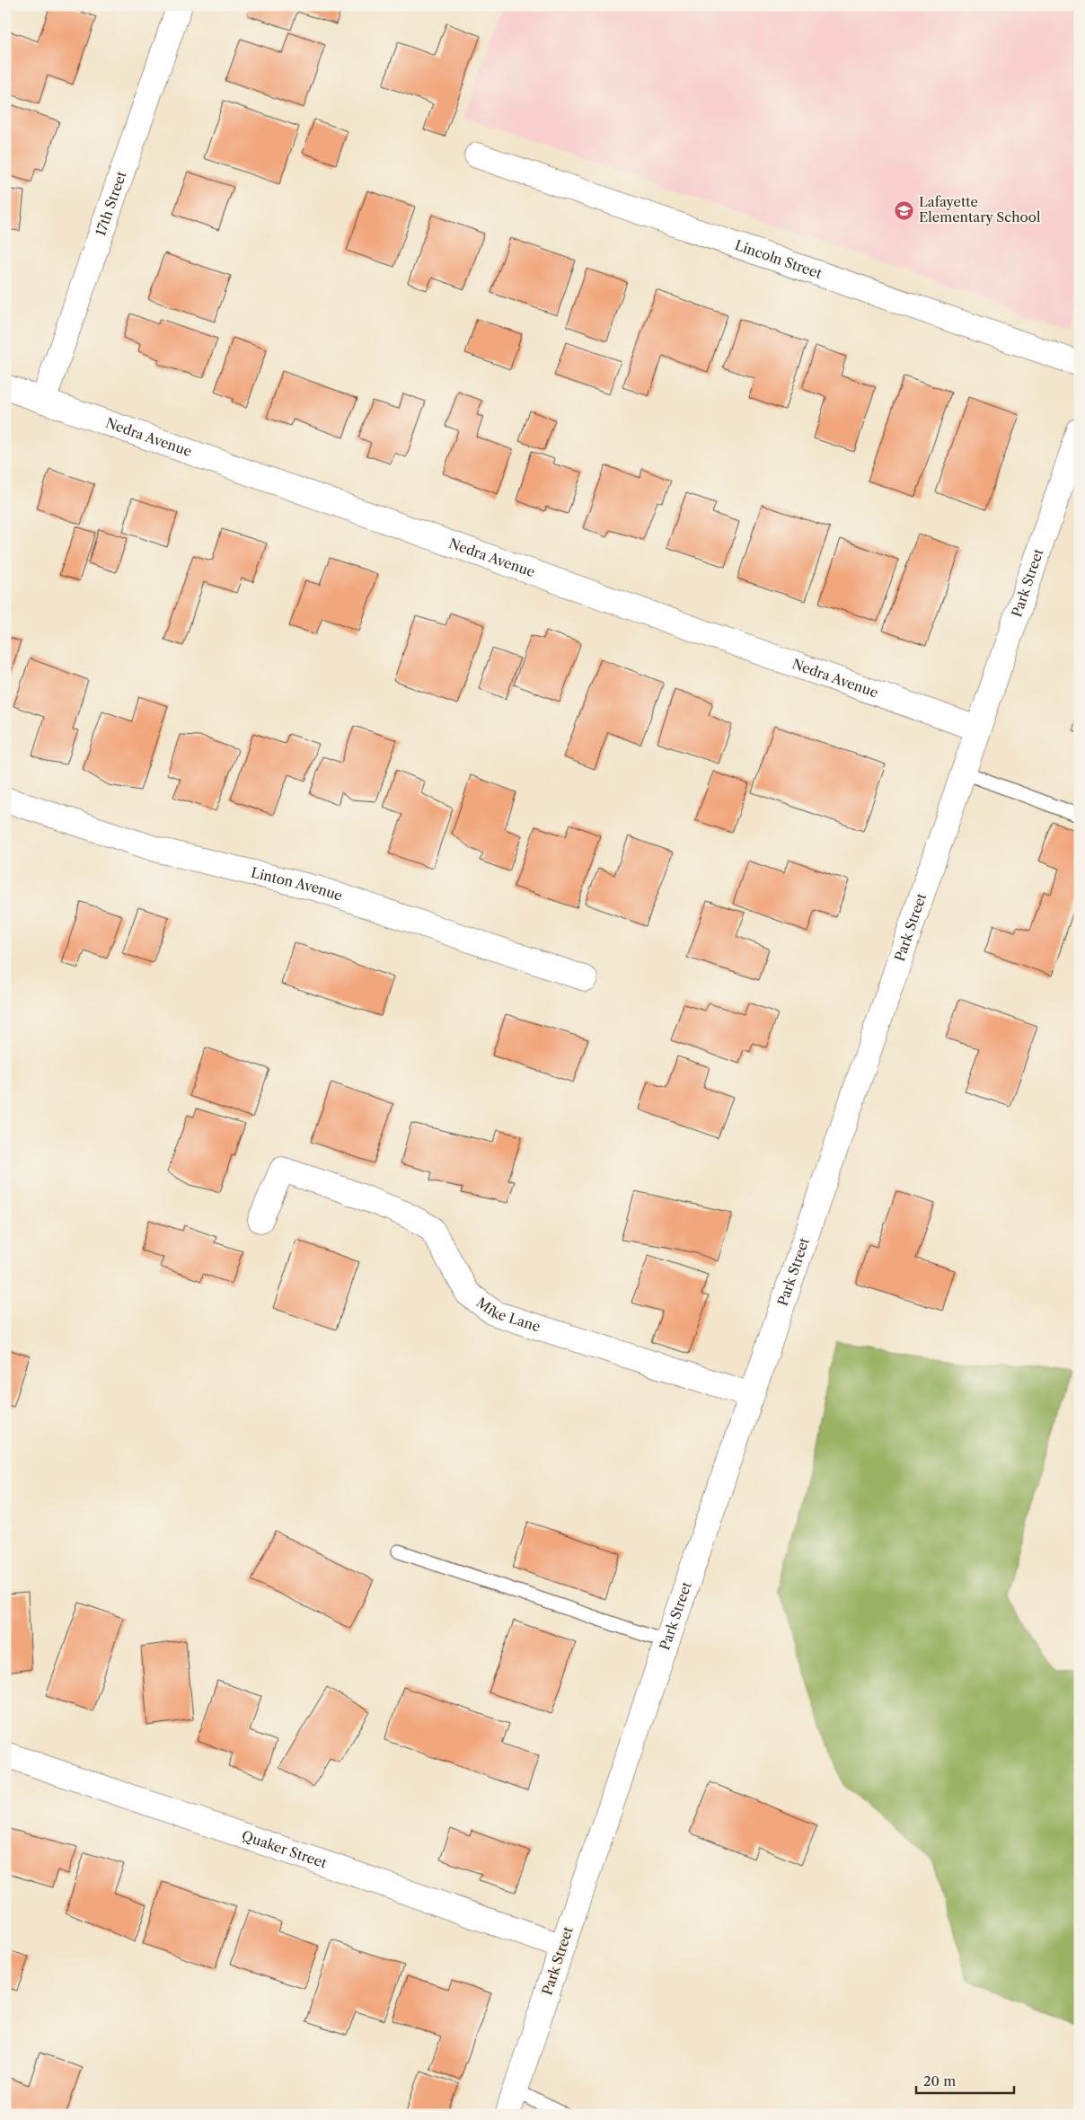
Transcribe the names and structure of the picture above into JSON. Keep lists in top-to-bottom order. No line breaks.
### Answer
{"streets":{"street":["17th Street","Lincoln Street","Nedra Avenue","Park Street","Linton Avenue","Mike Lane","Quaker Street"]},"crossings":[["17th Street","Nedra Avenue"],["Nedra Avenue","Park Street"],["Park Street","Mike Lane"],["Park Street","Quaker Street"]],"places":{"school or university":["Lafayette Elementary School"]},"scale_bar":"20 m"}
